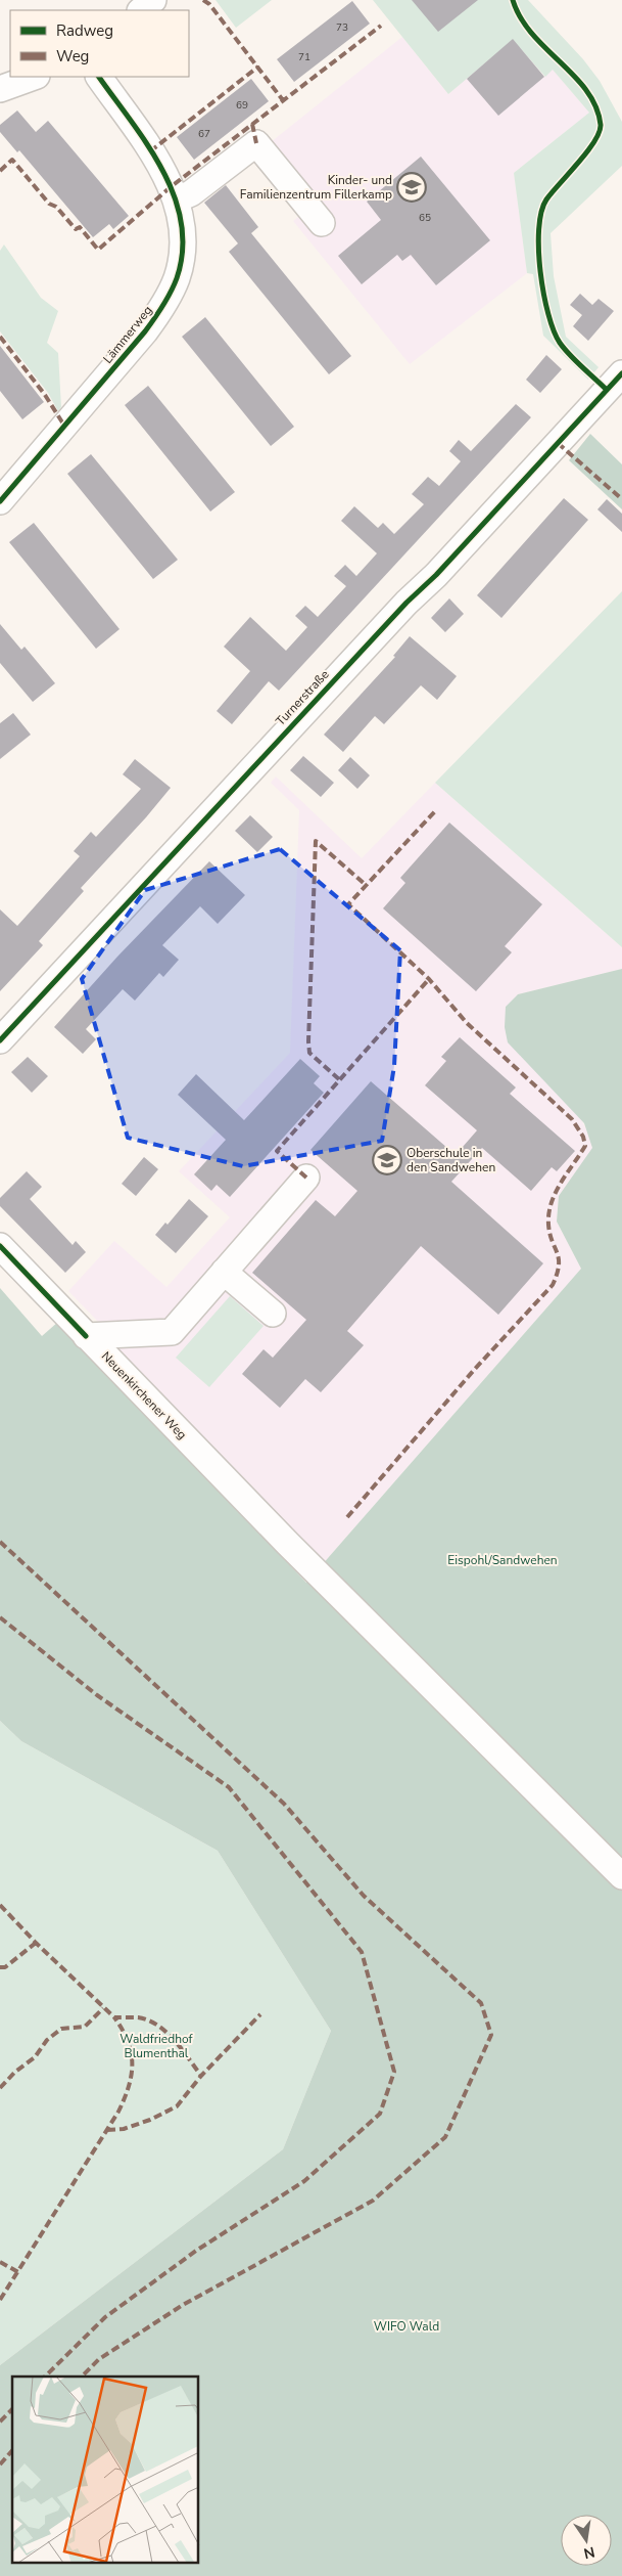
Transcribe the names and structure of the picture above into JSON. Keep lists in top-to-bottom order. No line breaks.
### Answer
{"streets":{"street":["Lämmerweg","Turnerstraße","Neuenkirchener Weg"]},"parks":["Eispohl/Sandwehen","Waldfriedhof Blumenthal","WIFO Wald"],"places":{"school or university":["Kinder- und Familienzentrum Fillerkamp","Oberschule in den Sandwehen"]},"house_numbers":["73","71","69","67","65"],"legend":["Radweg","Weg"],"north":"bottom"}
